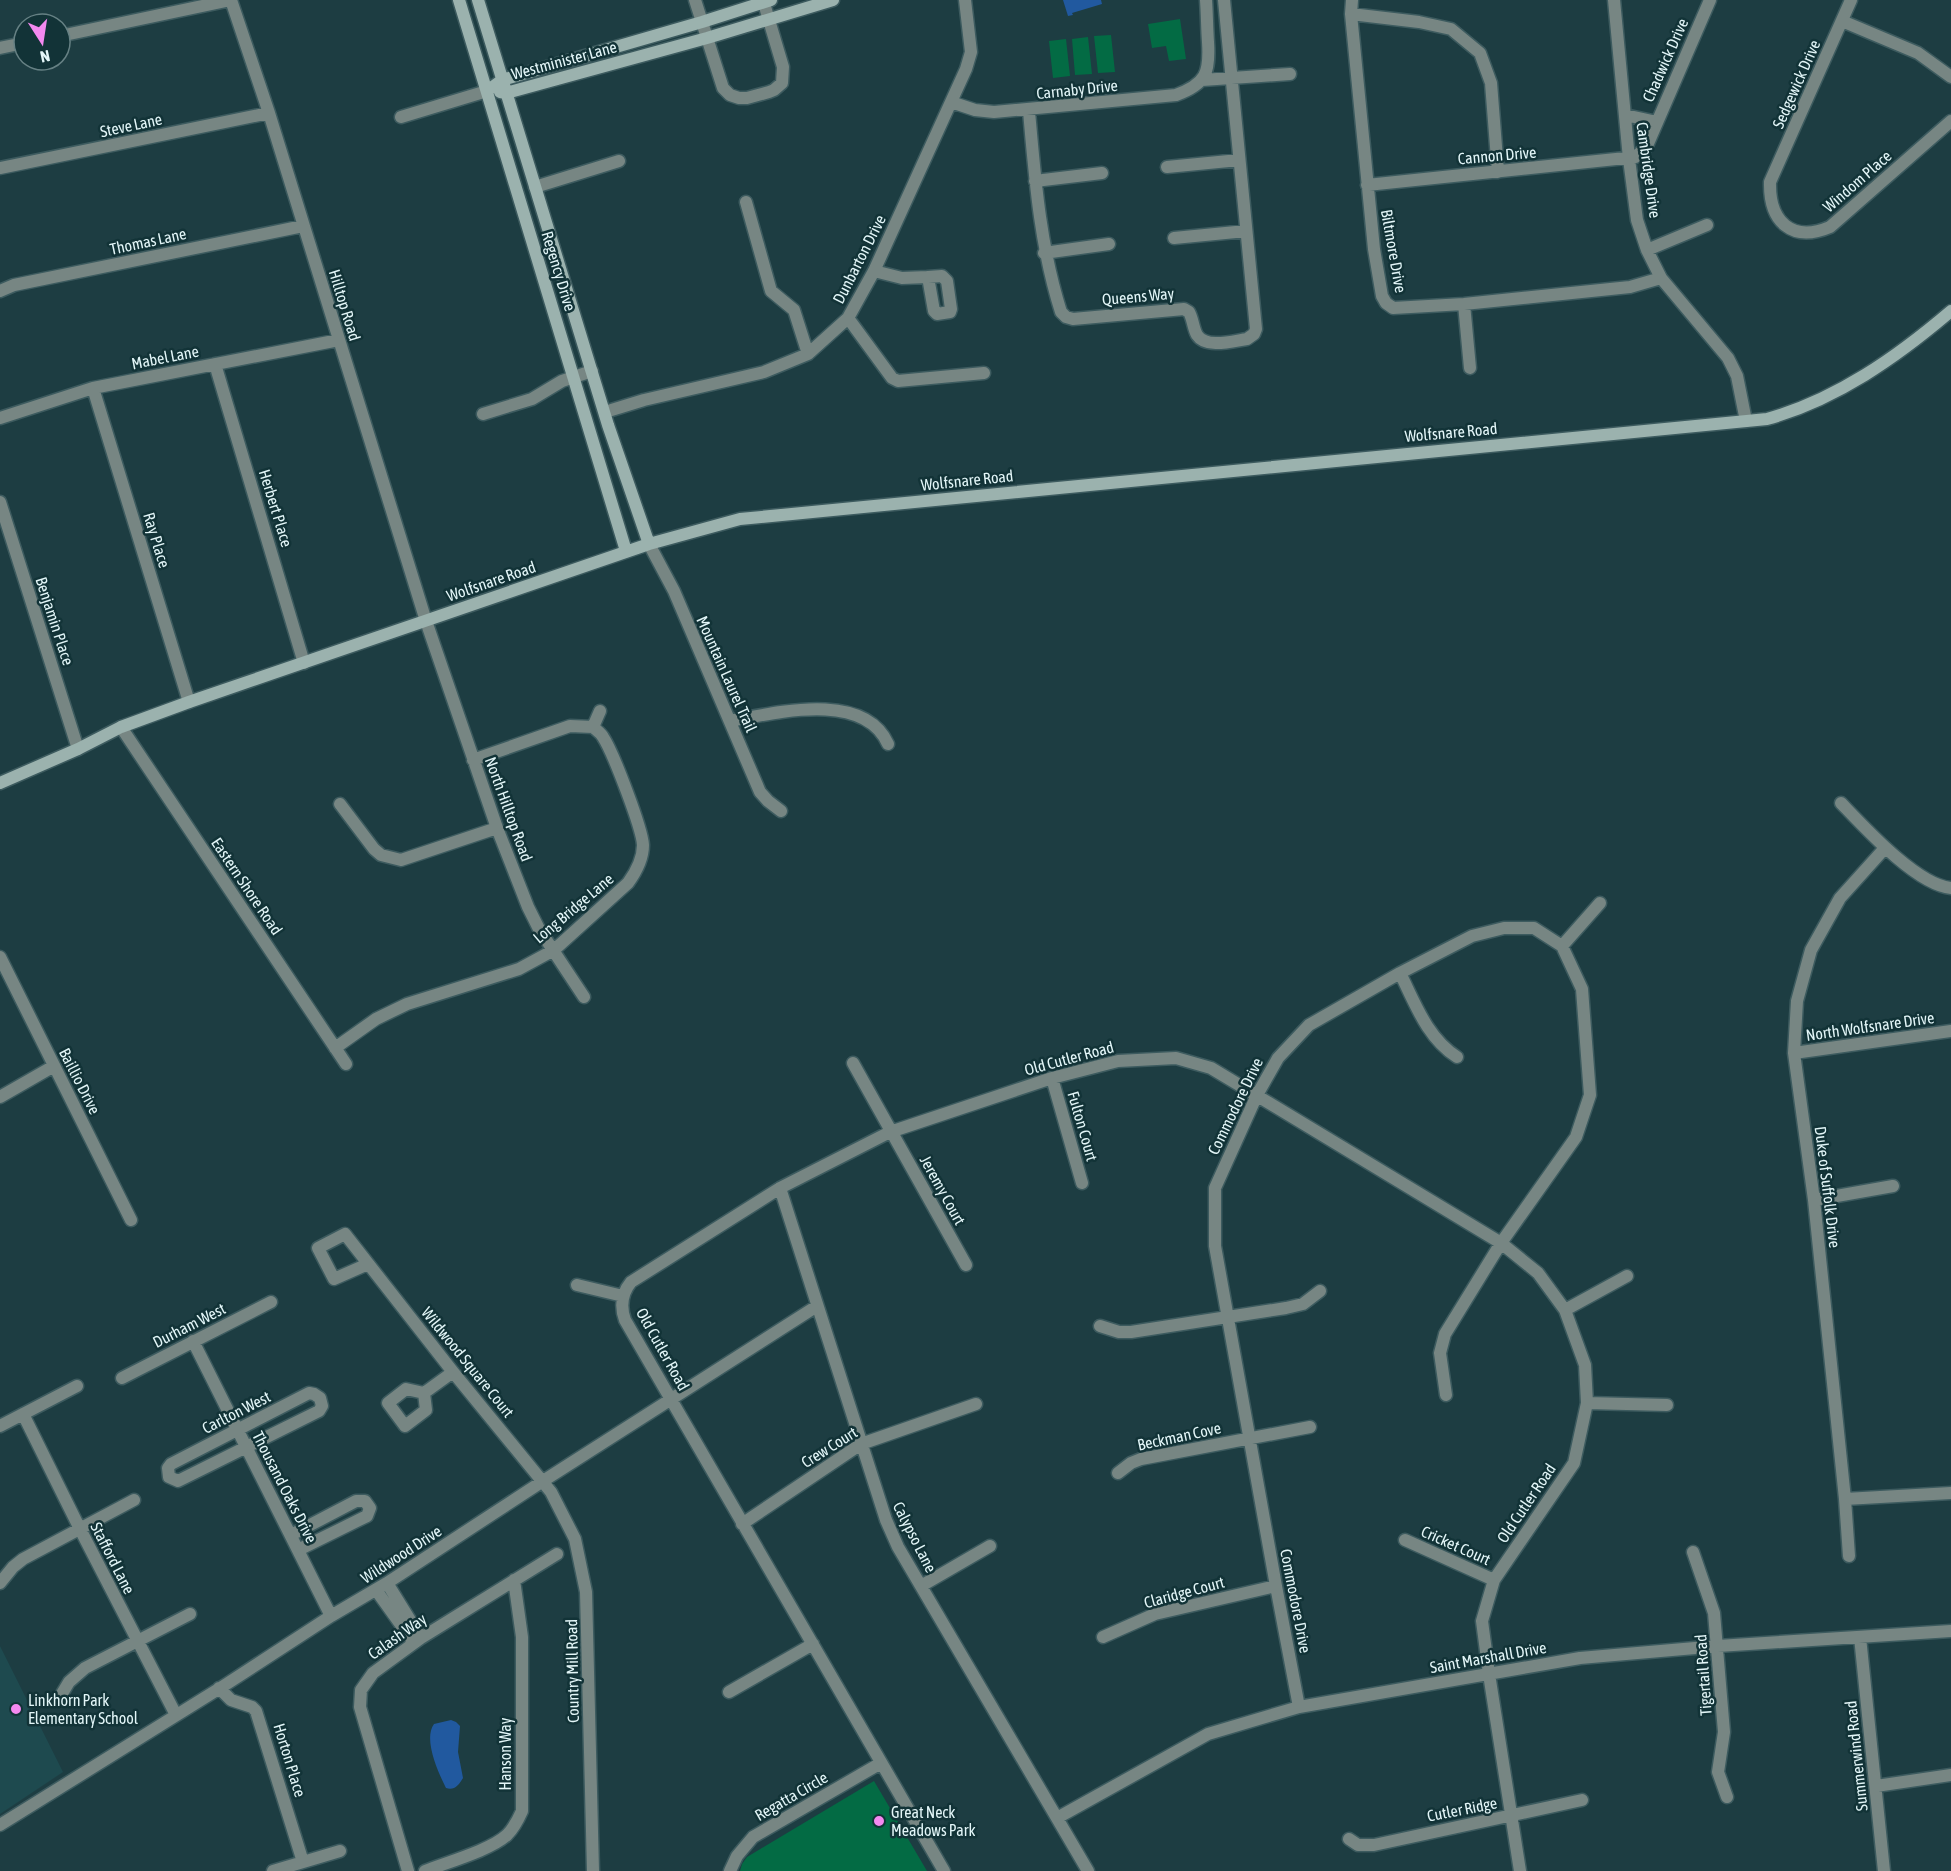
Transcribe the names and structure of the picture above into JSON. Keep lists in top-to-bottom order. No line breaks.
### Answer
{"streets":{"street":["Westminister Lane","Chadwick Drive","Sedgewick Drive","Carnaby Drive","Steve Lane","Cannon Drive","Cambridge Drive","Windom Place","Thomas Lane","Biltmore Drive","Dunbarton Drive","Regency Drive","Queens Way","Hilltop Road","Mabel Lane","Wolfsnare Road","Herbert Place","Ray Place","Benjamin Place","Mountain Laurel Trail","North Hilltop Road","Eastern Shore Road","Long Bridge Lane","North Wolfsnare Drive","Old Cutler Road","Baillio Drive","Commodore Drive","Fulton Court","Duke of Suffolk Drive","Jeremy Court","Durham West","Wildwood Square Court","Carlton West","Beckman Cove","Crew Court","Thousand Oaks Drive","Calypso Lane","Cricket Court","Wildwood Drive","Stafford Lane","Claridge Court","Calash Way","Saint Marshall Drive","Country Mill Road","Tigertail Road","Hanson Way","Summerwind Road","Horton Place","Regatta Circle","Cutler Ridge"]},"crossings":[["Westminister Lane","Regency Drive"],["Chadwick Drive","Cannon Drive"],["Chadwick Drive","Cambridge Drive"],["Sedgewick Drive","Windom Place"],["Carnaby Drive","Dunbarton Drive"],["Carnaby Drive","Queens Way"],["Steve Lane","Hilltop Road"],["Cannon Drive","Cambridge Drive"],["Cannon Drive","Biltmore Drive"],["Cambridge Drive","Biltmore Drive"],["Cambridge Drive","Wolfsnare Road"],["Thomas Lane","Hilltop Road"],["Dunbarton Drive","Regency Drive"],["Regency Drive","Wolfsnare Road"],["Regency Drive","Mountain Laurel Trail"],["Hilltop Road","Mabel Lane"],["Hilltop Road","Wolfsnare Road"],["Hilltop Road","North Hilltop Road"],["Mabel Lane","Herbert Place"],["Mabel Lane","Ray Place"],["Wolfsnare Road","Herbert Place"],["Wolfsnare Road","Ray Place"],["Wolfsnare Road","Benjamin Place"],["Wolfsnare Road","Mountain Laurel Trail"],["Wolfsnare Road","North Hilltop Road"],["Wolfsnare Road","Eastern Shore Road"],["North Hilltop Road","Long Bridge Lane"],["Eastern Shore Road","Long Bridge Lane"],["North Wolfsnare Drive","Duke of Suffolk Drive"],["Old Cutler Road","Commodore Drive"],["Old Cutler Road","Fulton Court"],["Old Cutler Road","Jeremy Court"],["Old Cutler Road","Crew Court"],["Old Cutler Road","Calypso Lane"],["Old Cutler Road","Cricket Court"],["Old Cutler Road","Wildwood Drive"],["Old Cutler Road","Saint Marshall Drive"],["Old Cutler Road","Regatta Circle"],["Old Cutler Road","Cutler Ridge"],["Commodore Drive","Beckman Cove"],["Commodore Drive","Claridge Court"],["Commodore Drive","Saint Marshall Drive"],["Durham West","Thousand Oaks Drive"],["Wildwood Square Court","Wildwood Drive"],["Wildwood Square Court","Country Mill Road"],["Carlton West","Thousand Oaks Drive"],["Crew Court","Calypso Lane"],["Thousand Oaks Drive","Wildwood Drive"],["Calypso Lane","Wildwood Drive"],["Calypso Lane","Saint Marshall Drive"],["Wildwood Drive","Stafford Lane"],["Wildwood Drive","Country Mill Road"],["Wildwood Drive","Horton Place"],["Calash Way","Hanson Way"],["Saint Marshall Drive","Tigertail Road"],["Saint Marshall Drive","Summerwind Road"]],"places":["Linkhorn Park Elementary School","Great Neck Meadows Park"],"north":"bottom"}
